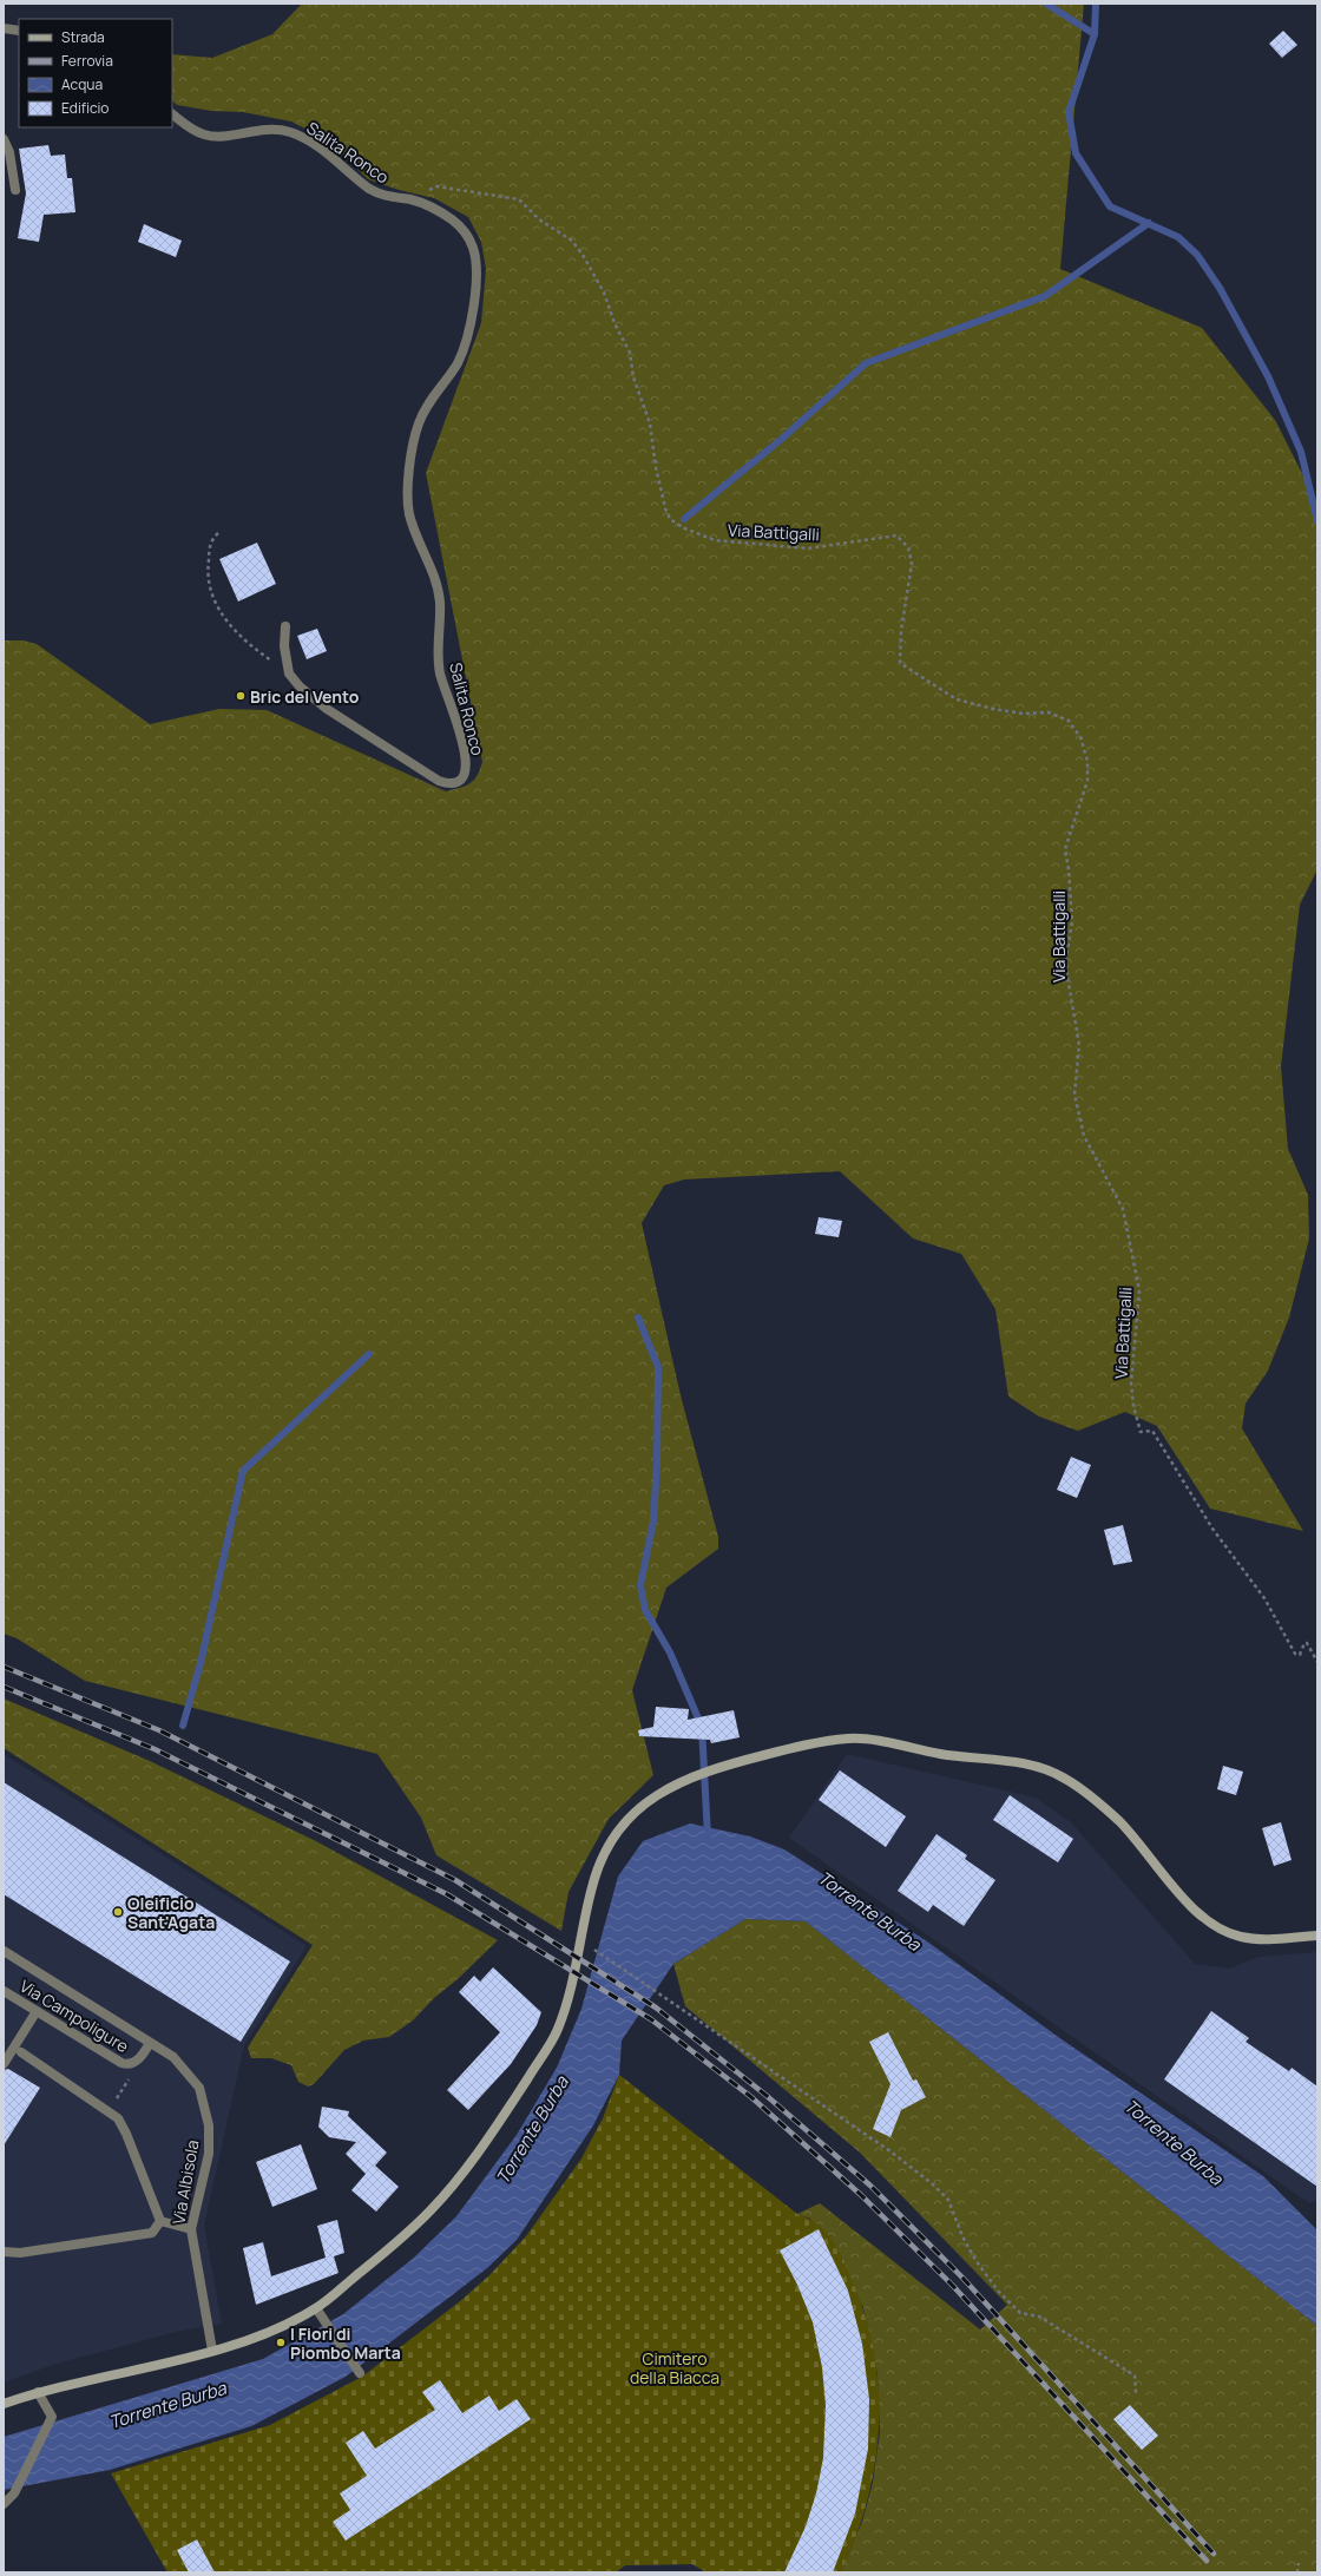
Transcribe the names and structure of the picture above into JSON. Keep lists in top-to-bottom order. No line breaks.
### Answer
{"streets":{"street":["Salita Ronco","Via Campoligure","Via Albisola"],"path":["Via Battigalli"]},"crossings":[["Salita Ronco","Via Battigalli"],["Via Campoligure","Via Albisola"]],"water":["Torrente Burba"],"parks":["Cimitero della Biacca"],"places":["Bric del Vento","Oleificio Sant'Agata","I Fiori di Piombo Marta"],"legend":["Strada","Ferrovia","Acqua","Edificio"]}
